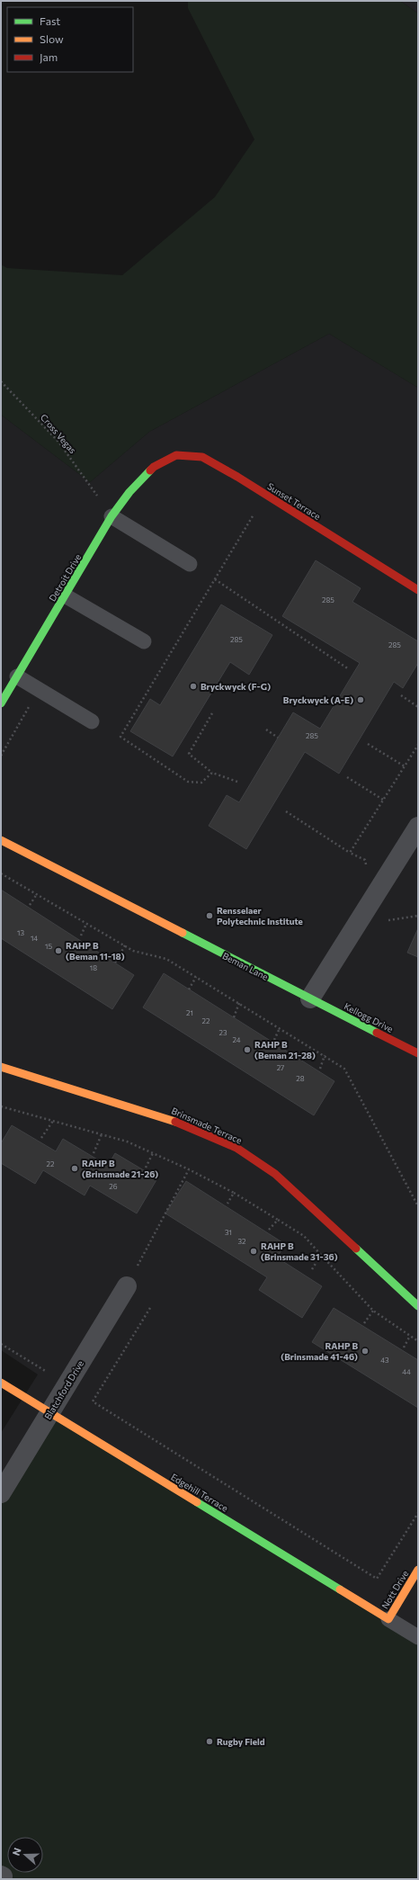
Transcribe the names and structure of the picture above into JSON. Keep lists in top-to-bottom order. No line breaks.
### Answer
{"streets":{"street":["Sunset Terrace","Detroit Drive","Beman Lane","Kellogg Drive","Brinsmade Terrace","Blatchford Drive","Edgehill Terrace","Nott Drive"],"path":["Cross Vegas"]},"crossings":[["Cross Vegas","Detroit Drive"],["Sunset Terrace","Detroit Drive"],["Beman Lane","Kellogg Drive"],["Blatchford Drive","Edgehill Terrace"],["Edgehill Terrace","Nott Drive"]],"places":["Bryckwyck (F-G)","Bryckwyck (A-E)","Rensselaer Polytechnic Institute","RAHP B (Beman 11-18)","RAHP B (Beman 21-28)","RAHP B (Brinsmade 21-26)","RAHP B (Brinsmade 31-36)","RAHP B (Brinsmade 41-46)","Rugby Field"],"house_numbers":["285","285","285","285","13","14","15","18","21","22","23","24","27","28","22","26","31","32","43","44"],"legend":["Fast","Slow","Jam"],"north":"left"}
